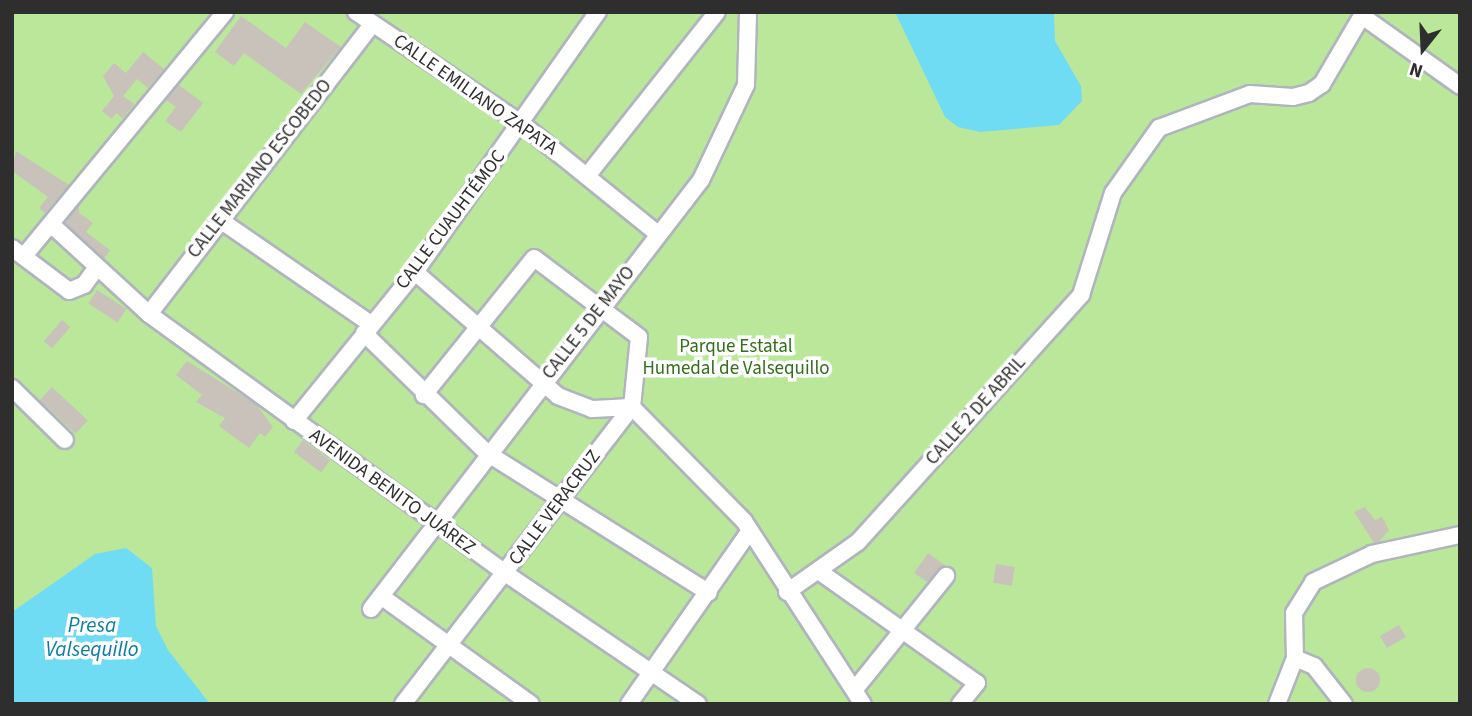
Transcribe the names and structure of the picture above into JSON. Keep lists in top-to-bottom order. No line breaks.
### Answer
{"streets":{"street":["CALLE EMILIANO ZAPATA","CALLE MARIANO ESCOBEDO","CALLE CUAUHTÉMOC","CALLE 5 DE MAYO","CALLE 2 DE ABRIL","AVENIDA BENITO JUÁREZ","CALLE VERACRUZ"]},"crossings":[["CALLE EMILIANO ZAPATA","CALLE MARIANO ESCOBEDO"],["CALLE EMILIANO ZAPATA","CALLE CUAUHTÉMOC"],["CALLE EMILIANO ZAPATA","CALLE 5 DE MAYO"],["CALLE MARIANO ESCOBEDO","AVENIDA BENITO JUÁREZ"],["CALLE CUAUHTÉMOC","AVENIDA BENITO JUÁREZ"],["CALLE 5 DE MAYO","AVENIDA BENITO JUÁREZ"],["CALLE 5 DE MAYO","CALLE VERACRUZ"],["AVENIDA BENITO JUÁREZ","CALLE VERACRUZ"]],"water":["Presa Valsequillo"],"parks":["Parque Estatal Humedal de Valsequillo"],"north":"bottom"}
